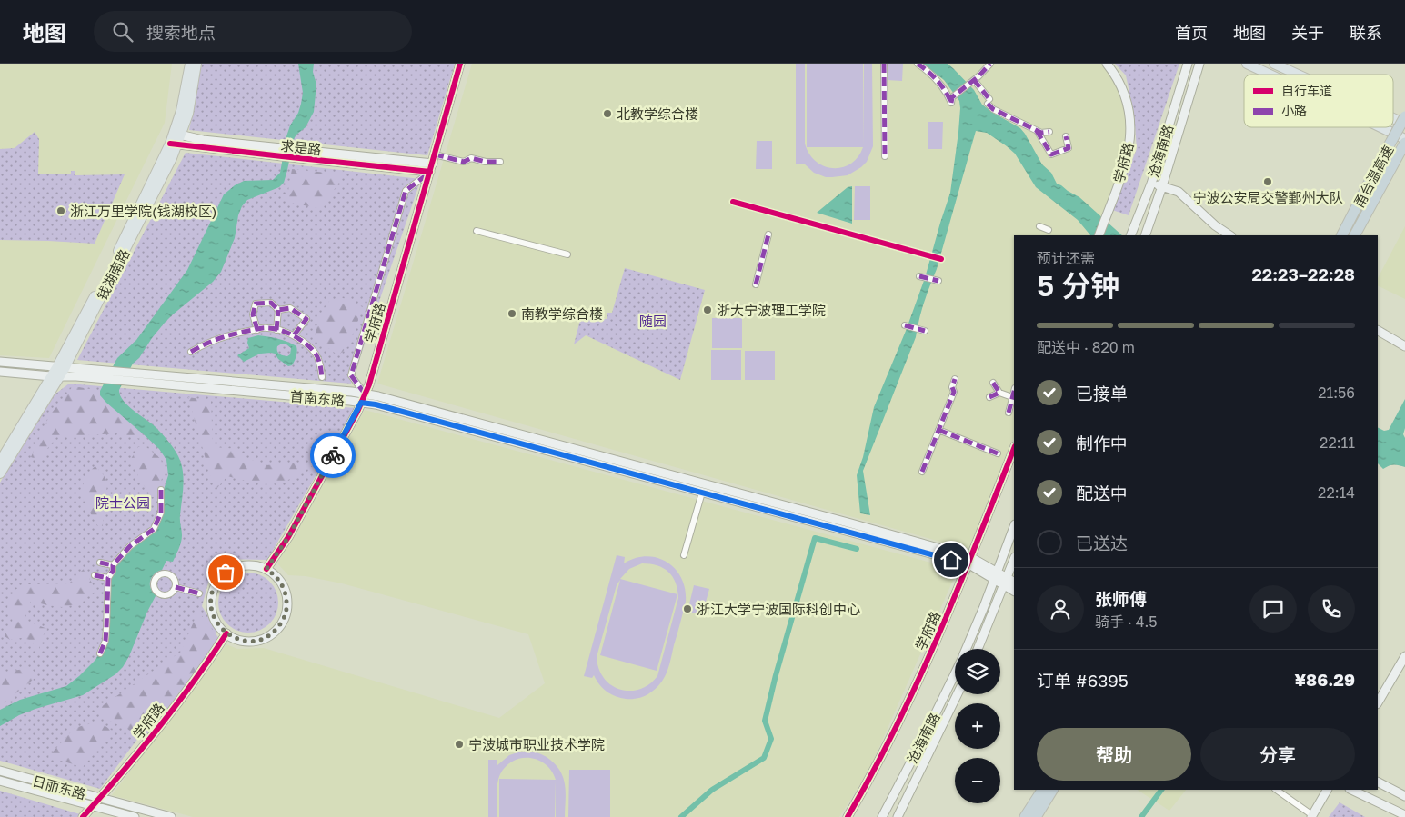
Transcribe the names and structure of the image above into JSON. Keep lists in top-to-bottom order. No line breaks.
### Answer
{"streets":{"highway":["甬台温高速"],"main road":["求是路","沧海南路","学府路","钱湖南路","首南东路","日丽东路"]},"crossings":[["求是路","学府路"],["求是路","钱湖南路"],["沧海南路","首南东路"],["学府路","首南东路"],["学府路","日丽东路"],["钱湖南路","首南东路"]],"parks":["随园","院士公园"],"places":["北教学综合楼","宁波公安局交警鄞州大队","浙江万里学院(钱湖校区)","浙大宁波理工学院","南教学综合楼","浙江大学宁波国际科创中心","宁波城市职业技术学院"],"legend":["自行车道","小路"],"page":{"header":"地图","search":"搜索地点","nav":["首页","地图","关于","联系"],"heading":["5 分钟","预计还需","22:23–22:28"],"panel":["张师傅","骑手 · 4.5","订单 #6395","¥86.29"],"bar":"配送中 · 820 m","list":[["已接单","21:56"],["制作中","22:11"],["配送中","22:14"],"已送达"],"map_buttons":["+","−"],"buttons":["帮助","分享"]}}
